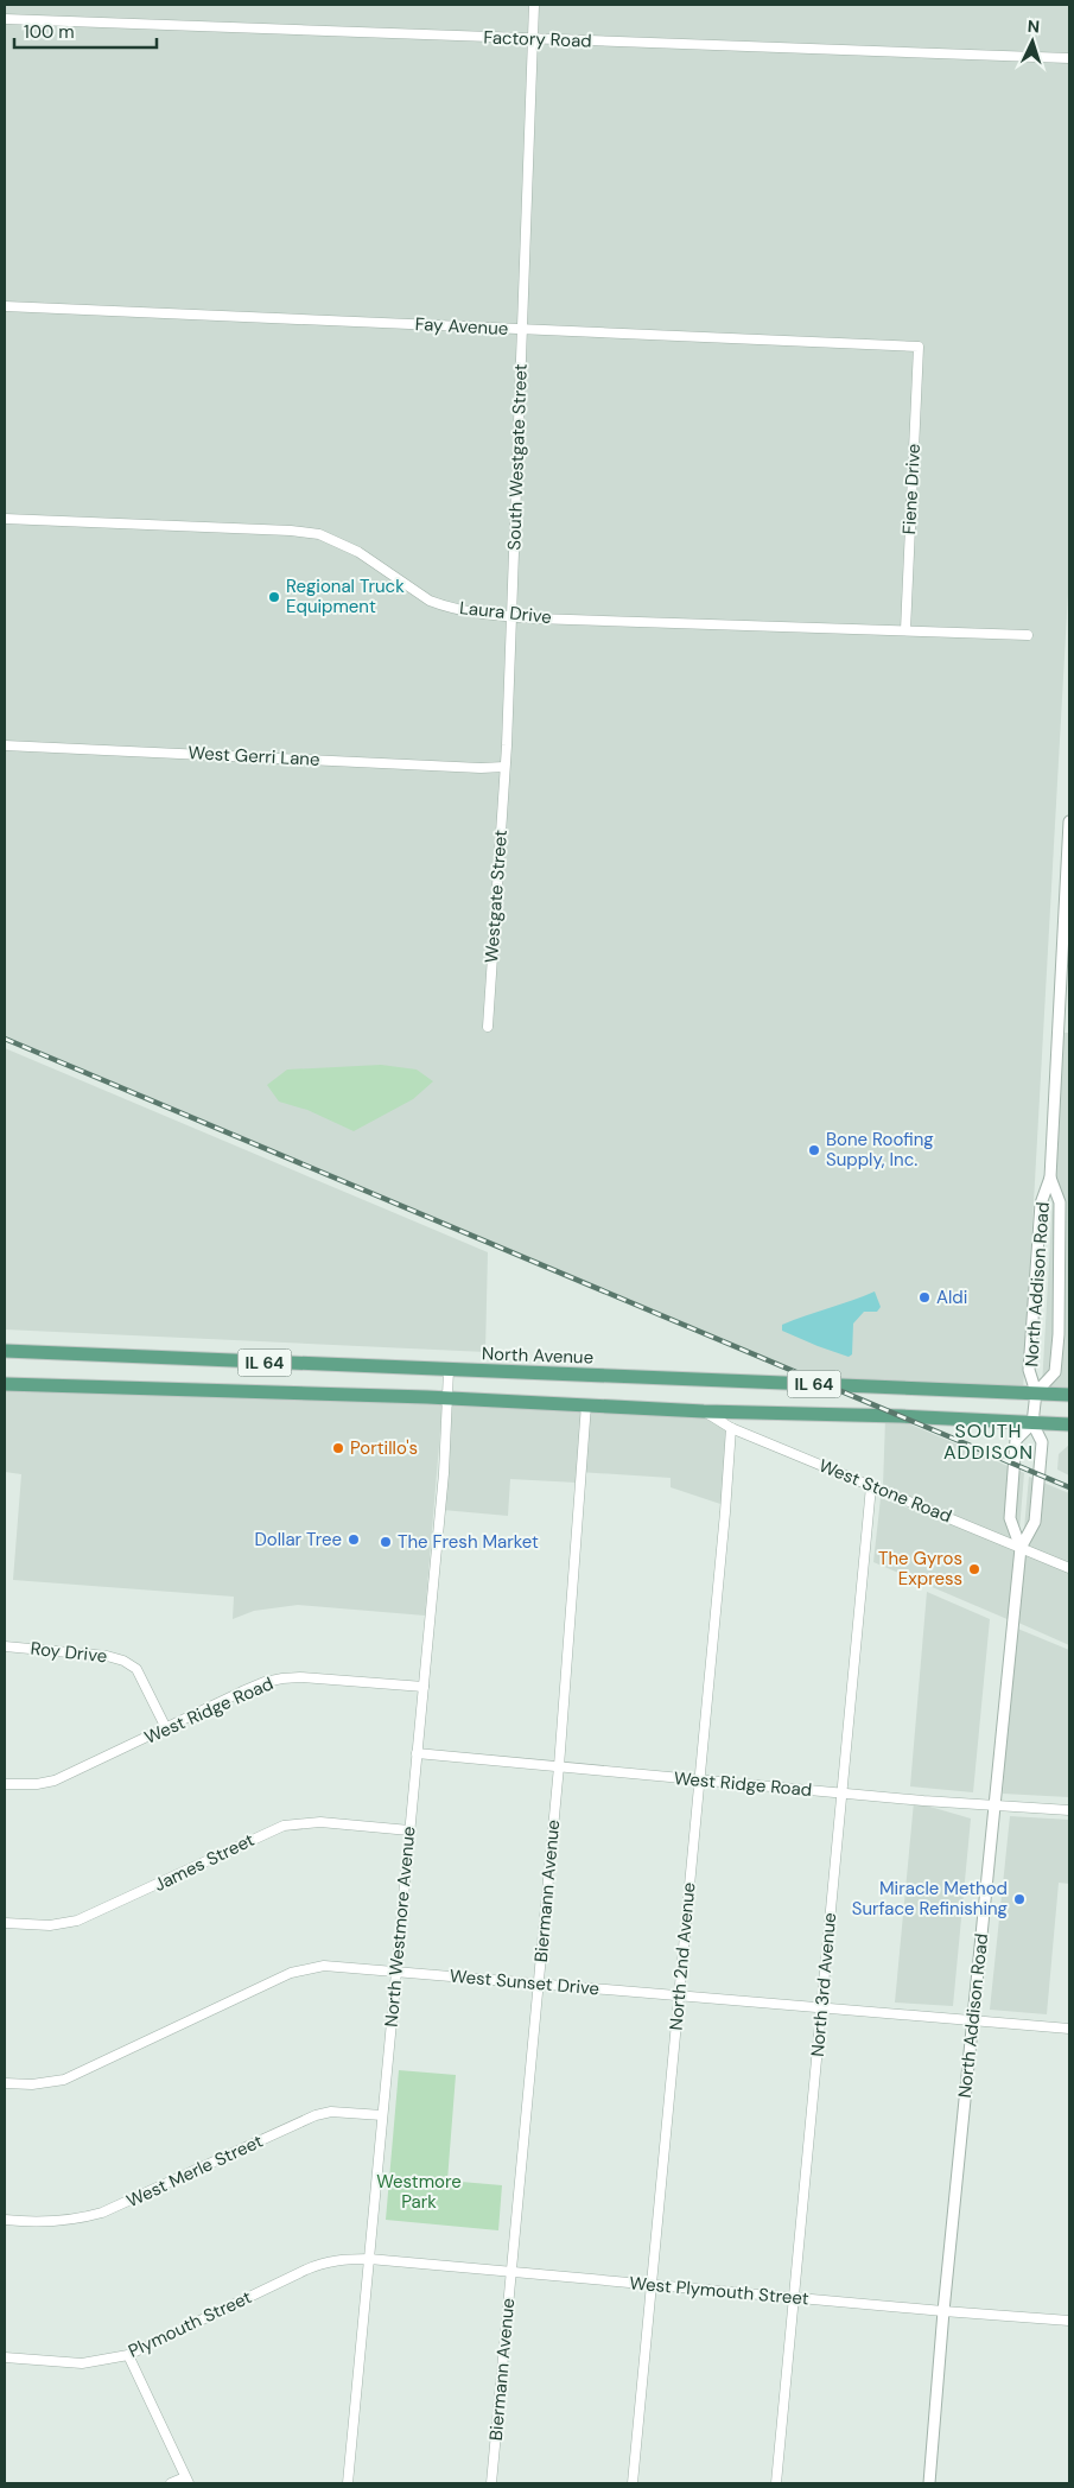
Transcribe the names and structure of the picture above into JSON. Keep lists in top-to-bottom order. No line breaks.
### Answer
{"streets":{"main road":["North Avenue","IL 64"],"street":["Factory Road","Fay Avenue","South Westgate Street","Fiene Drive","Laura Drive","West Gerri Lane","Westgate Street","North Addison Road","West Stone Road","Roy Drive","West Ridge Road","James Street","Biermann Avenue","North Westmore Avenue","North 2nd Avenue","West Sunset Drive","North 3rd Avenue","West Merle Street","West Plymouth Street","Plymouth Street"]},"crossings":[["Factory Road","South Westgate Street"],["Fay Avenue","South Westgate Street"],["Fay Avenue","Fiene Drive"],["South Westgate Street","Laura Drive"],["South Westgate Street","West Gerri Lane"],["South Westgate Street","Westgate Street"],["Fiene Drive","Laura Drive"],["West Gerri Lane","Westgate Street"],["North Addison Road","North Avenue"],["North Addison Road","IL 64"],["North Addison Road","West Stone Road"],["North Addison Road","West Ridge Road"],["North Addison Road","West Sunset Drive"],["North Addison Road","West Plymouth Street"],["North Avenue","North Westmore Avenue"],["IL 64","West Stone Road"],["IL 64","Biermann Avenue"],["IL 64","North Westmore Avenue"],["West Stone Road","North 2nd Avenue"],["West Stone Road","North 3rd Avenue"],["Roy Drive","West Ridge Road"],["West Ridge Road","Biermann Avenue"],["West Ridge Road","North Westmore Avenue"],["West Ridge Road","North 2nd Avenue"],["West Ridge Road","North 3rd Avenue"],["James Street","North Westmore Avenue"],["Biermann Avenue","West Sunset Drive"],["Biermann Avenue","West Plymouth Street"],["North Westmore Avenue","West Sunset Drive"],["North Westmore Avenue","West Merle Street"],["North Westmore Avenue","West Plymouth Street"],["North Westmore Avenue","Plymouth Street"],["North 2nd Avenue","West Sunset Drive"],["North 2nd Avenue","West Plymouth Street"],["West Sunset Drive","North 3rd Avenue"],["North 3rd Avenue","West Plymouth Street"],["West Plymouth Street","Plymouth Street"]],"districts":["SOUTH ADDISON"],"parks":["Westmore Park"],"places":["Regional Truck Equipment","Bone Roofing Supply, Inc.","Aldi","Portillo's","Dollar Tree","The Fresh Market","The Gyros Express","Miracle Method Surface Refinishing"],"scale_bar":"100 m","north":"top"}
